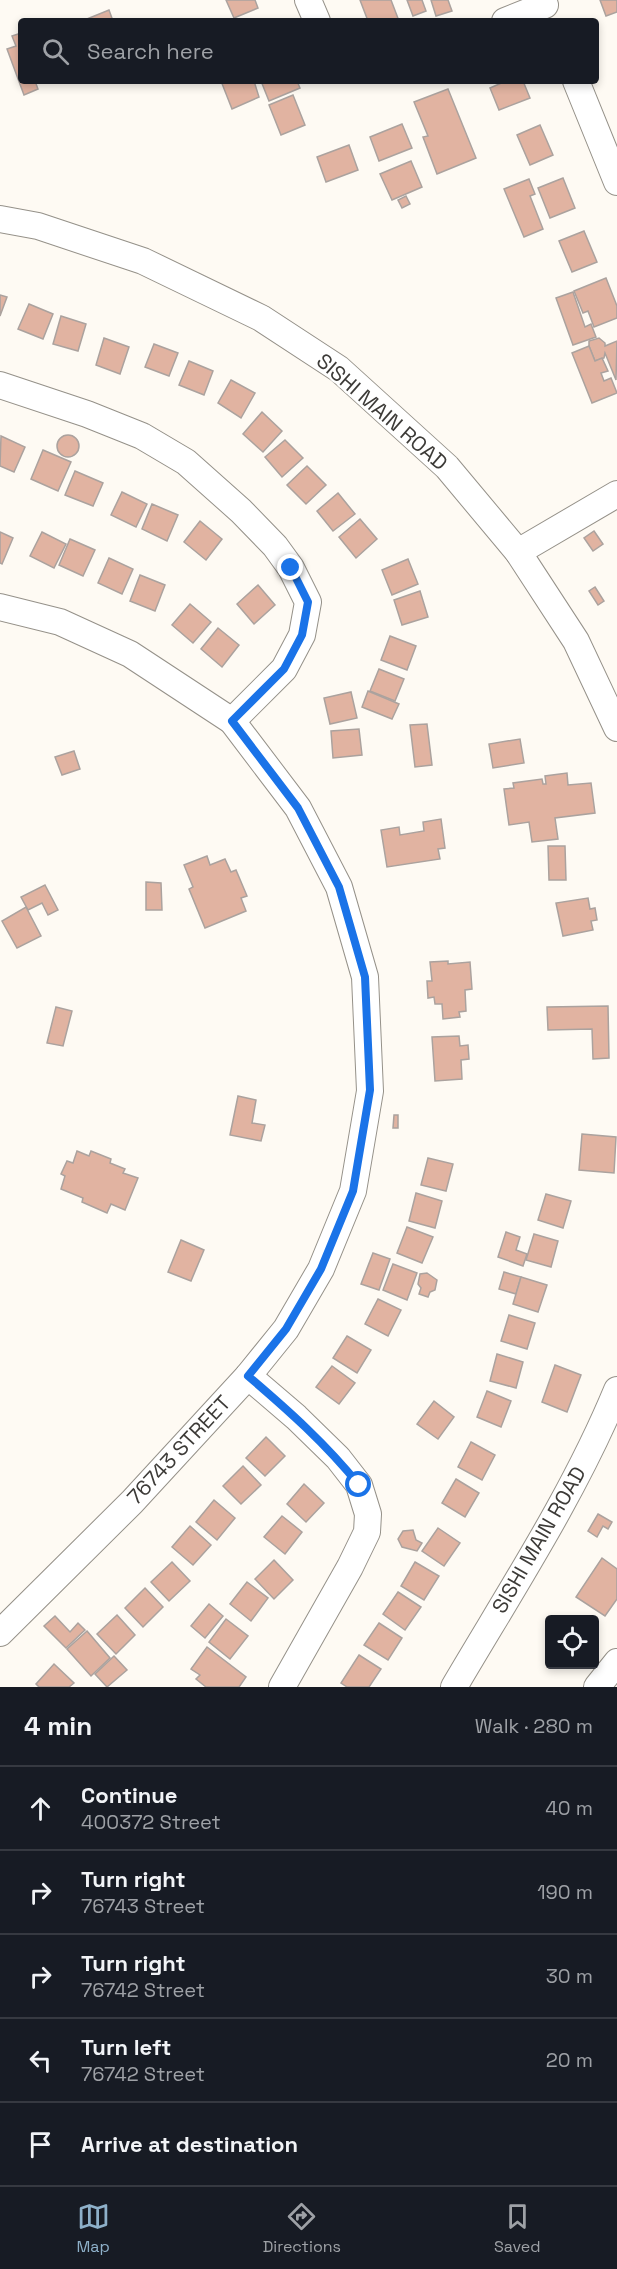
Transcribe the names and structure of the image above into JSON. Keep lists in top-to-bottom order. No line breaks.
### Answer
{"streets":{"street":["SISHI MAIN ROAD","76743 STREET"]},"page":{"search":"Search here","heading":["4 min","Walk · 280 m"],"list":[["Continue","400372 Street","40 m"],["Turn right","76743 Street","190 m"],["Turn right","76742 Street","30 m"],["Turn left","76742 Street","20 m"],"Arrive at destination"],"nav":["Map","Directions","Saved"]}}
